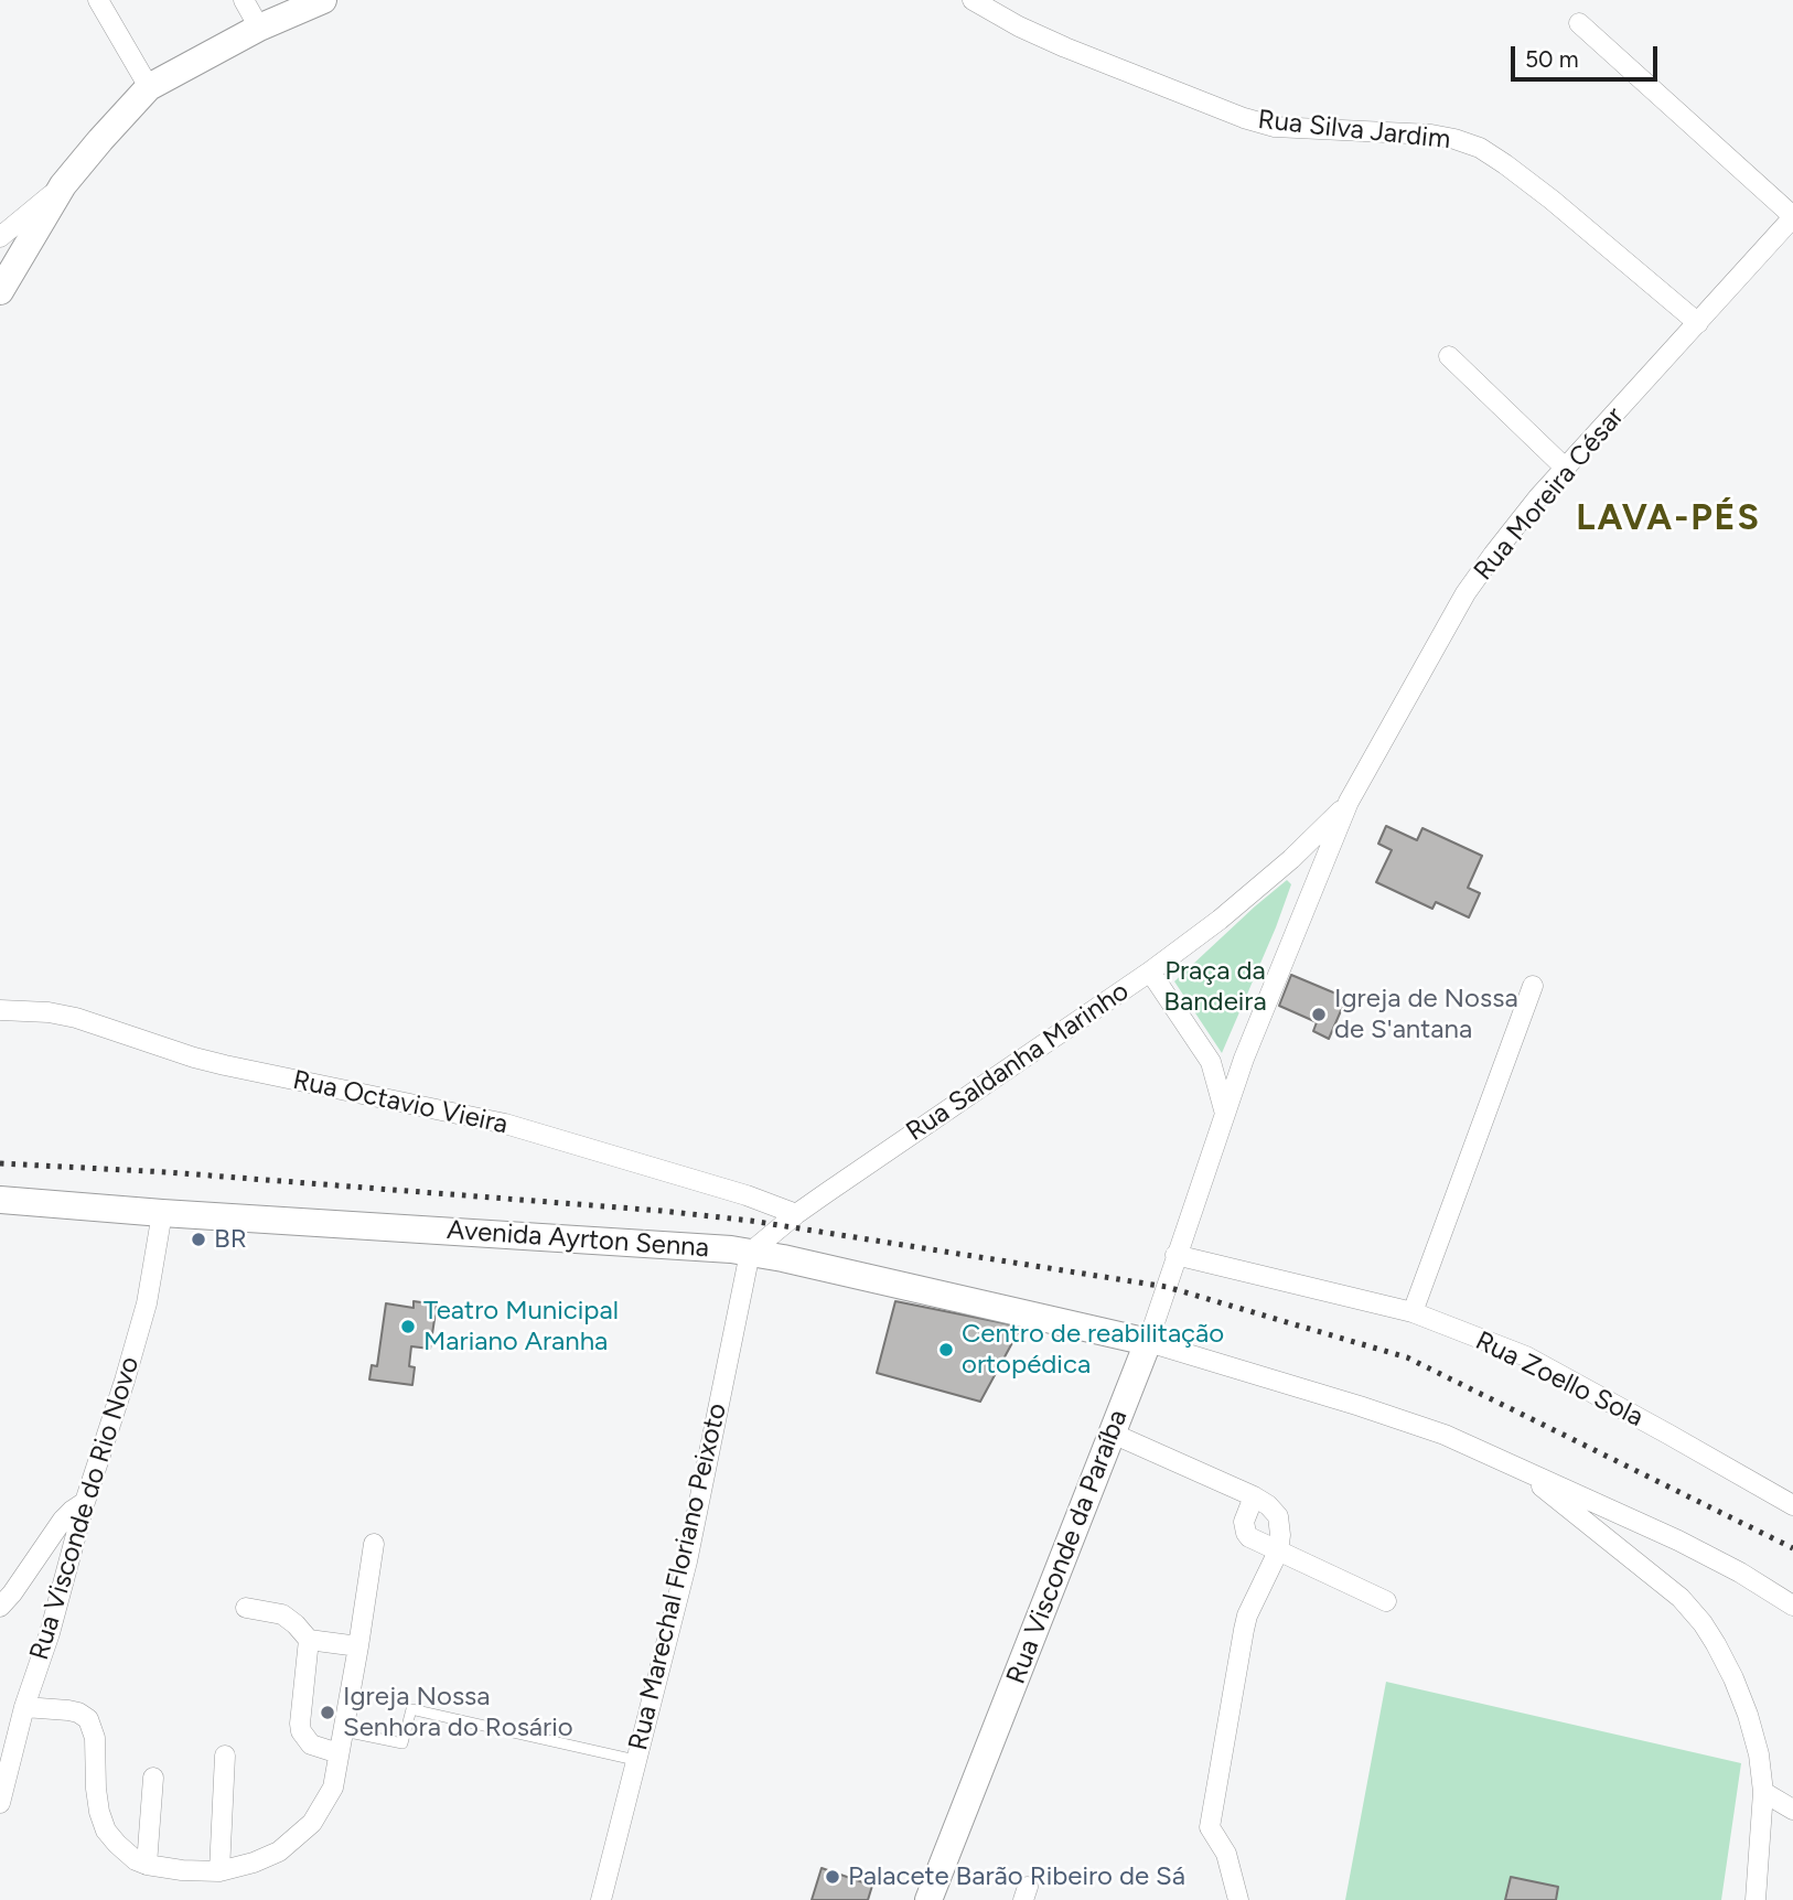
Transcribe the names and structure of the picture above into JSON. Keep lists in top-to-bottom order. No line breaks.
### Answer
{"streets":{"main road":["Avenida Ayrton Senna","Rua Visconde da Paraíba"],"street":["Rua Silva Jardim","Rua Moreira César","Rua Saldanha Marinho","Rua Octavio Vieira","Rua Zoello Sola","Rua Visconde do Rio Novo","Rua Marechal Floriano Peixoto"]},"crossings":[["Rua Silva Jardim","Rua Moreira César"],["Rua Moreira César","Rua Saldanha Marinho"],["Rua Moreira César","Rua Visconde da Paraíba"],["Rua Saldanha Marinho","Rua Octavio Vieira"],["Rua Saldanha Marinho","Avenida Ayrton Senna"],["Rua Saldanha Marinho","Rua Visconde da Paraíba"],["Rua Saldanha Marinho","Rua Marechal Floriano Peixoto"],["Avenida Ayrton Senna","Rua Visconde do Rio Novo"],["Avenida Ayrton Senna","Rua Visconde da Paraíba"],["Avenida Ayrton Senna","Rua Marechal Floriano Peixoto"],["Rua Zoello Sola","Rua Visconde da Paraíba"]],"districts":["LAVA-PÉS"],"parks":["Praça da Bandeira"],"places":["Igreja de Nossa de S'antana","BR","Teatro Municipal Mariano Aranha","Centro de reabilitação ortopédica","Igreja Nossa Senhora do Rosário","Palacete Barão Ribeiro de Sá"],"scale_bar":"50 m"}
